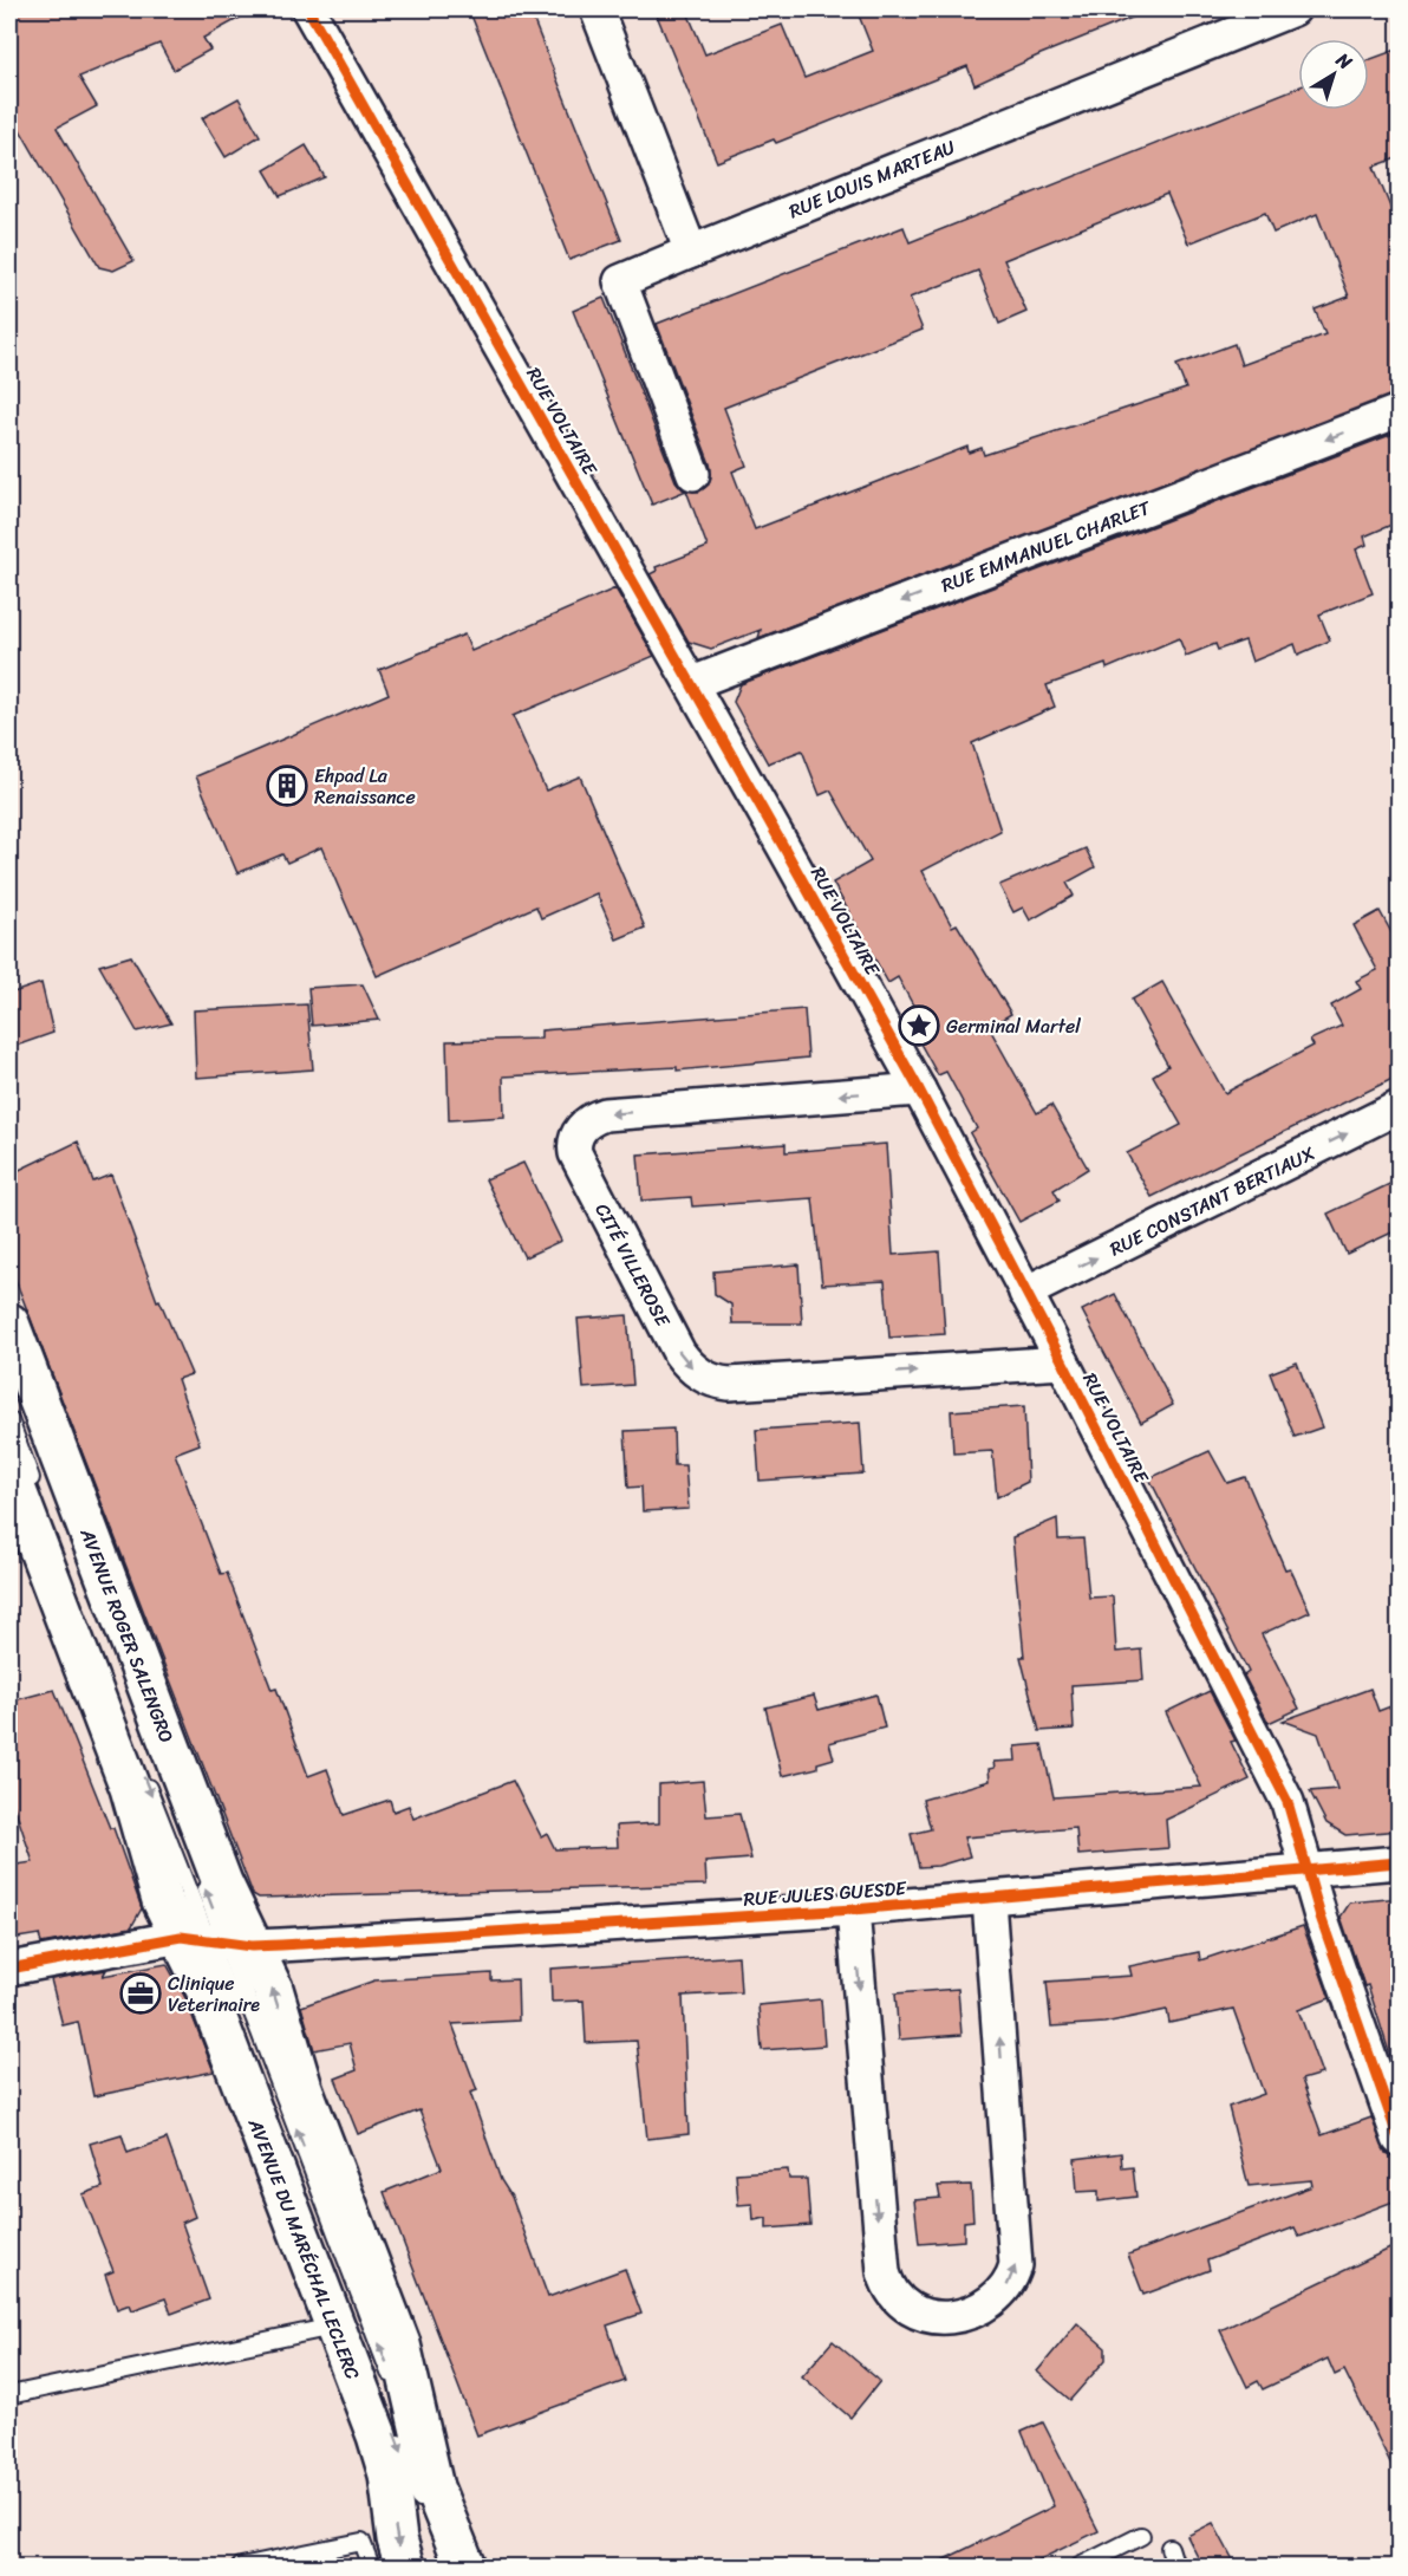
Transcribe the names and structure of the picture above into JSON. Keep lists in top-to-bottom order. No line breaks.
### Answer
{"streets":{"main road":["AVENUE ROGER SALENGRO","AVENUE DU MARÉCHAL LECLERC"],"street":["RUE LOUIS MARTEAU","RUE VOLTAIRE","RUE EMMANUEL CHARLET","RUE CONSTANT BERTIAUX","CITÉ VILLEROSE","RUE JULES GUESDE"]},"crossings":[["RUE VOLTAIRE","RUE EMMANUEL CHARLET"],["RUE VOLTAIRE","RUE CONSTANT BERTIAUX"],["RUE VOLTAIRE","CITÉ VILLEROSE"],["RUE VOLTAIRE","RUE JULES GUESDE"],["AVENUE ROGER SALENGRO","RUE JULES GUESDE"],["AVENUE ROGER SALENGRO","AVENUE DU MARÉCHAL LECLERC"],["RUE JULES GUESDE","AVENUE DU MARÉCHAL LECLERC"]],"one_way":["RUE EMMANUEL CHARLET","RUE CONSTANT BERTIAUX"],"places":{"building":["Ehpad La Renaissance"],"place":["Germinal Martel"],"office":["Clinique Veterinaire"]},"north":"top right"}
